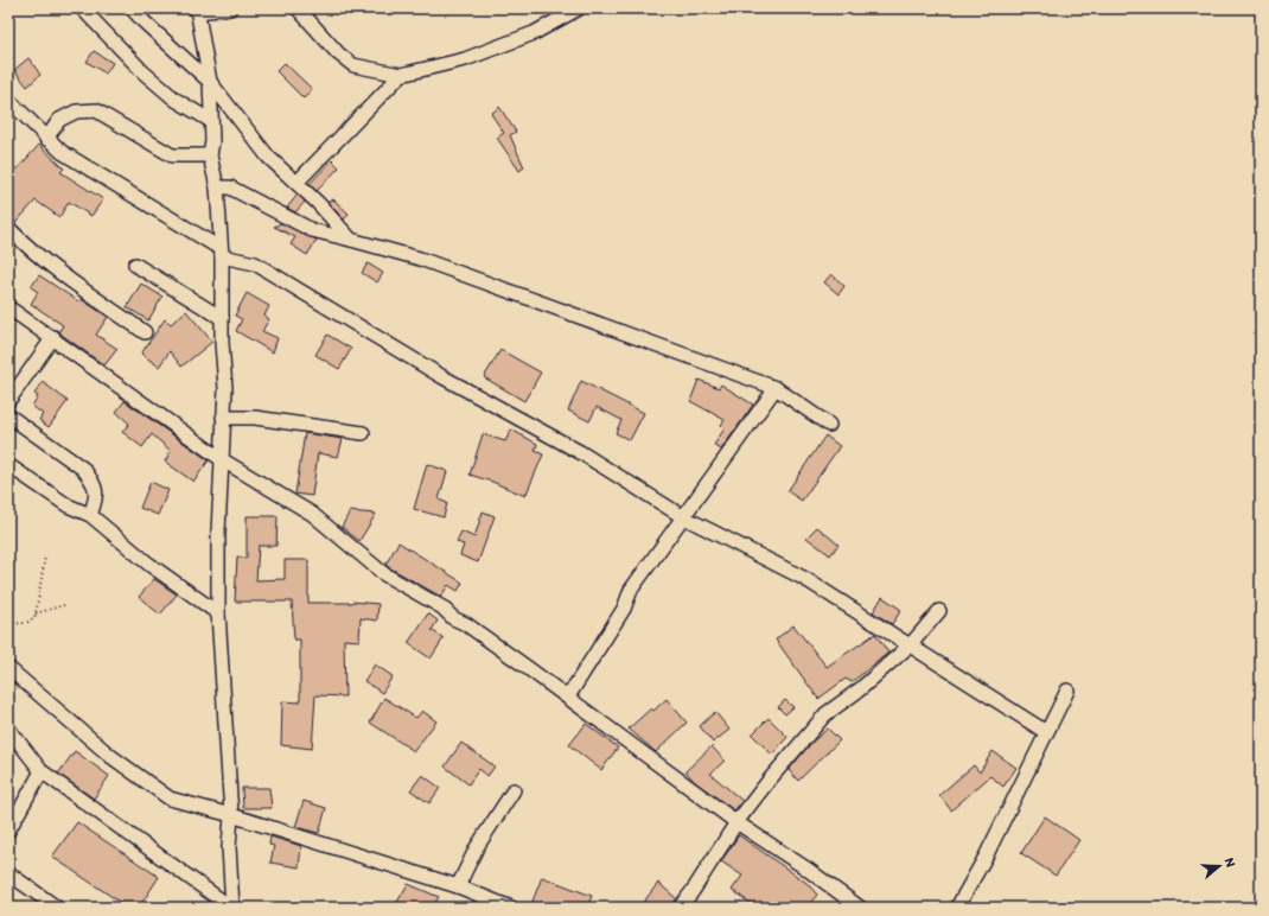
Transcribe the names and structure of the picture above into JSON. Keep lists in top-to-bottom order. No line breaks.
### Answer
{"north":"right"}
